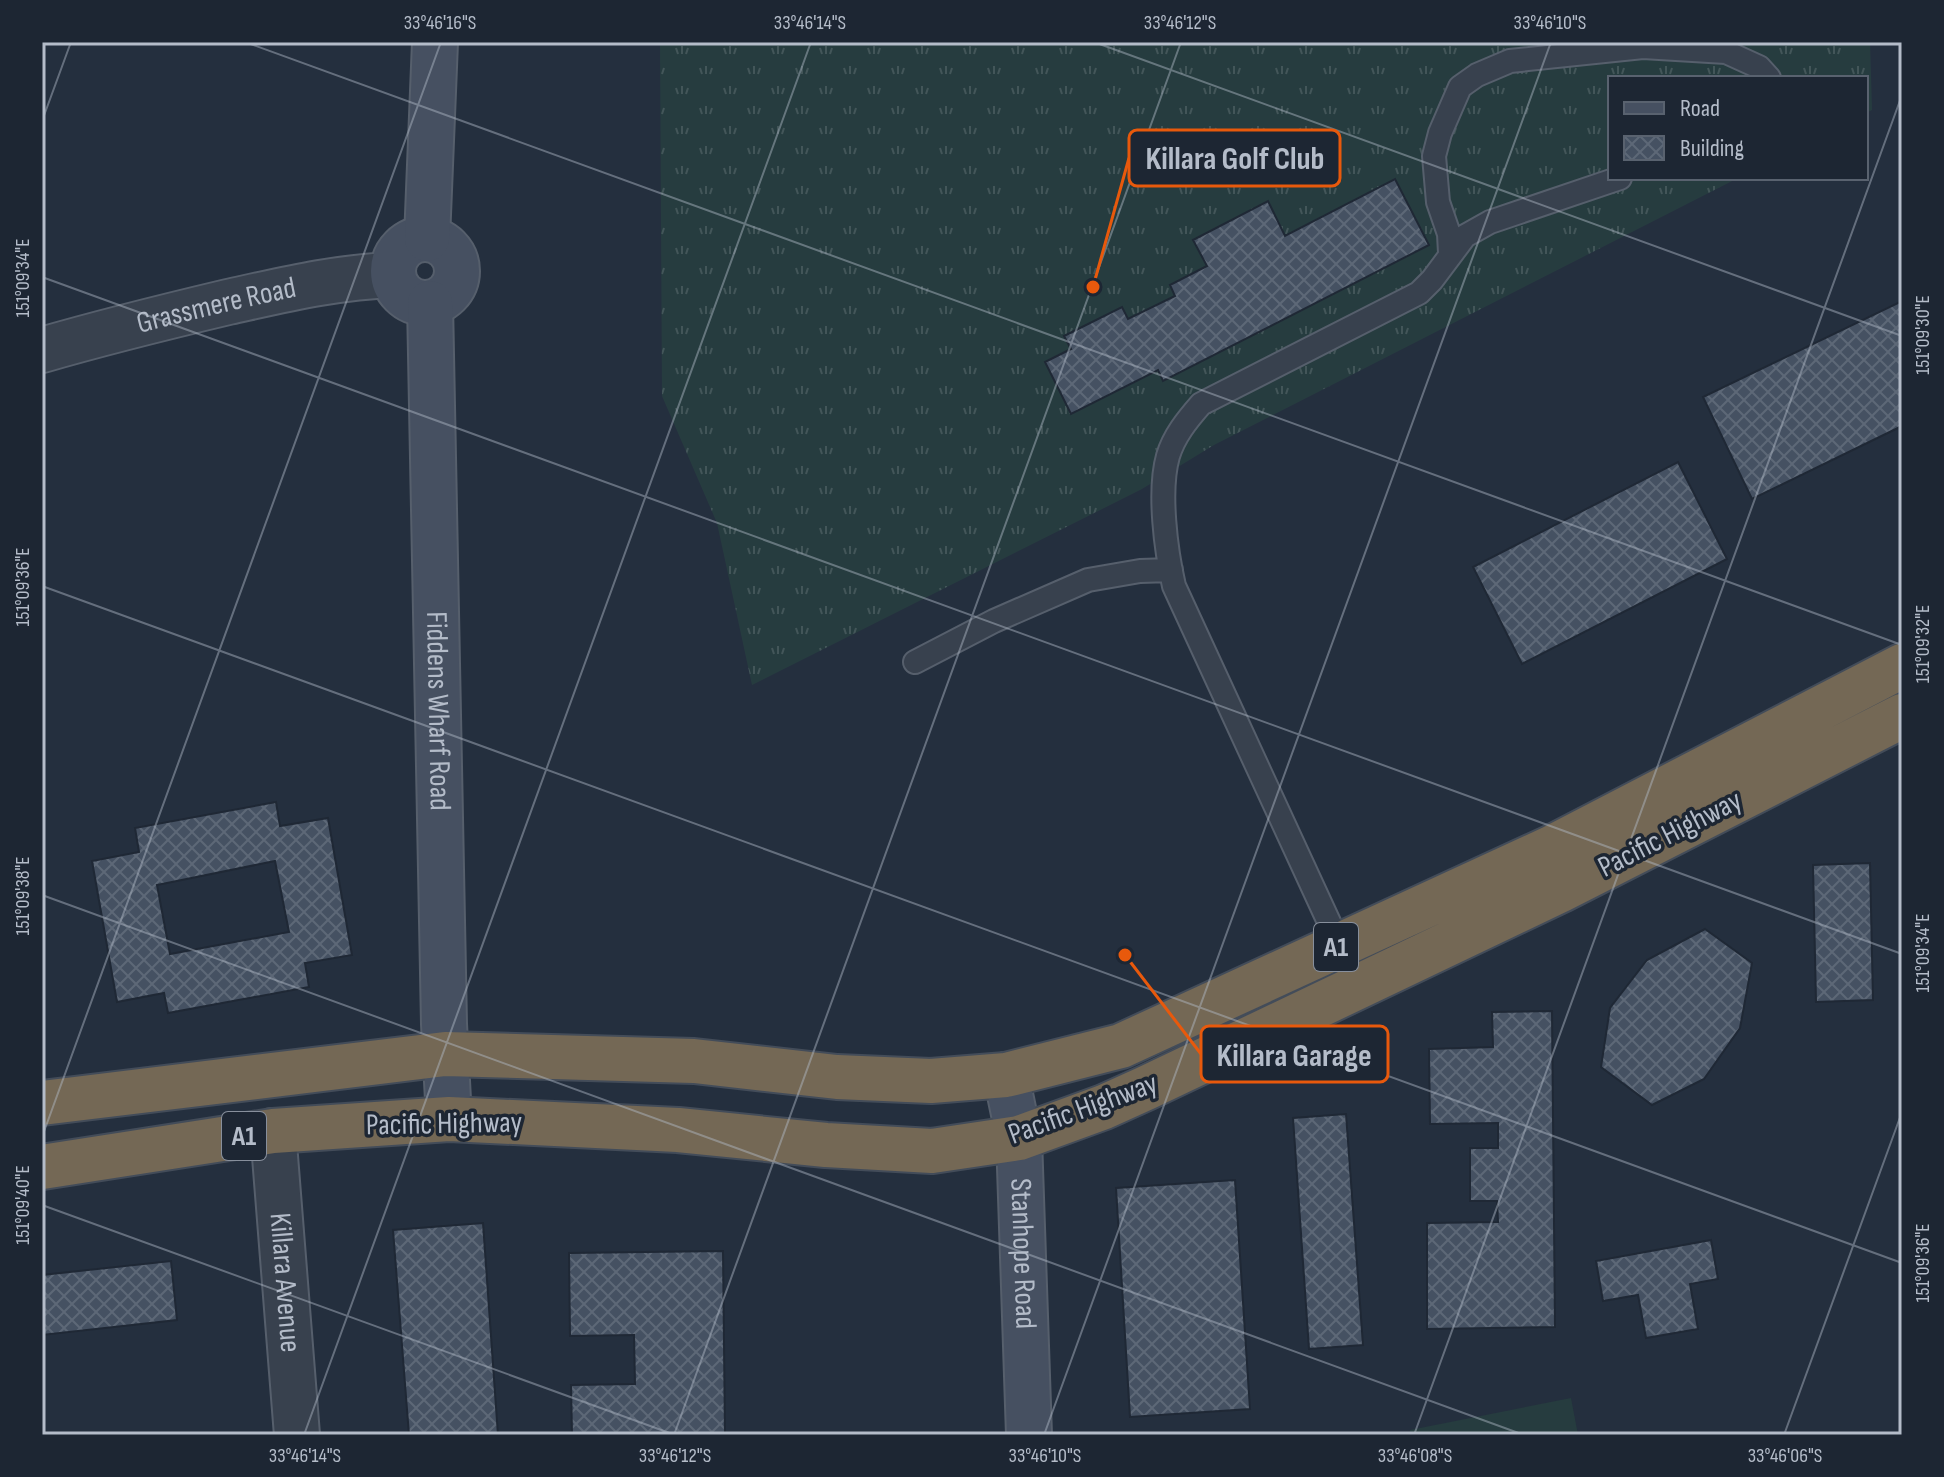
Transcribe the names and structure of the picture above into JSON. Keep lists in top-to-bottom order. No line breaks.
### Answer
{"streets":{"highway":["Pacific Highway","A1"],"street":["Grassmere Road","Fiddens Wharf Road","Stanhope Road","Killara Avenue"]},"crossings":[["Grassmere Road","Fiddens Wharf Road"],["Fiddens Wharf Road","Pacific Highway"],["Pacific Highway","Stanhope Road"],["Pacific Highway","Killara Avenue"]],"places":["Killara Golf Club","Killara Garage"],"legend":["Road","Building"],"coordinates":["33°46'16\"S","33°46'14\"S","33°46'12\"S","33°46'10\"S","151°09'34\"E","151°09'30\"E","151°09'36\"E","151°09'32\"E","151°09'38\"E","151°09'40\"E","33°46'08\"S","33°46'06\"S"]}
